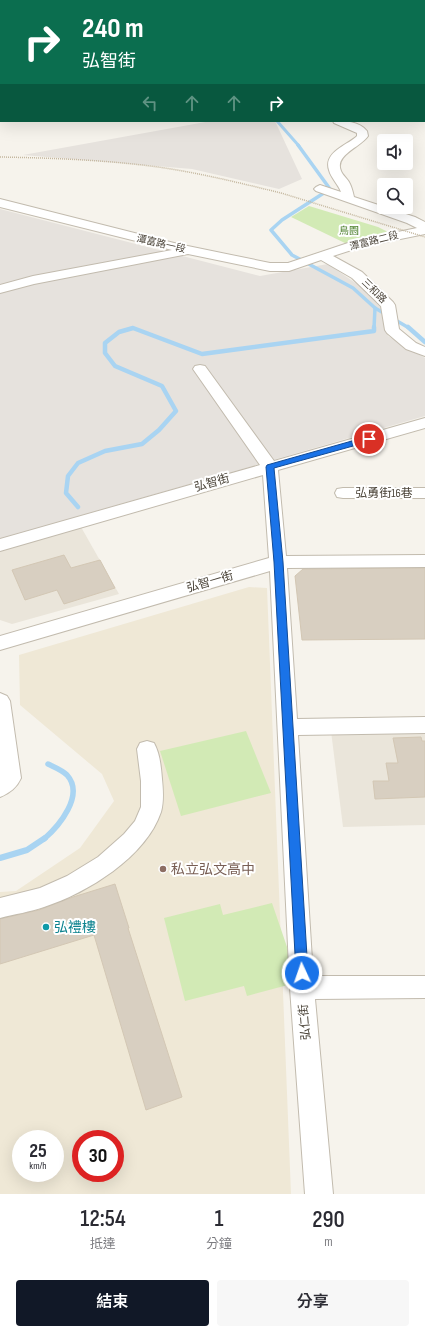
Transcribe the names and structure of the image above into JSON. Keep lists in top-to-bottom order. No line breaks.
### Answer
{"streets":{"street":["潭富路二段","潭富路一段","三和路","弘智街","弘勇街16巷","弘智一街","弘仁街"]},"crossings":[["潭富路二段","潭富路一段"],["潭富路二段","三和路"],["潭富路一段","三和路"],["弘智街","弘仁街"],["弘智一街","弘仁街"]],"parks":["鳥園"],"places":["私立弘文高中","弘禮樓"],"page":{"turn":["240 m","弘智街"],"speed":"25 km/h","limit":"30","eta":["12:54","抵達","1","分鐘","290","m"],"buttons":["結束","分享"]}}
